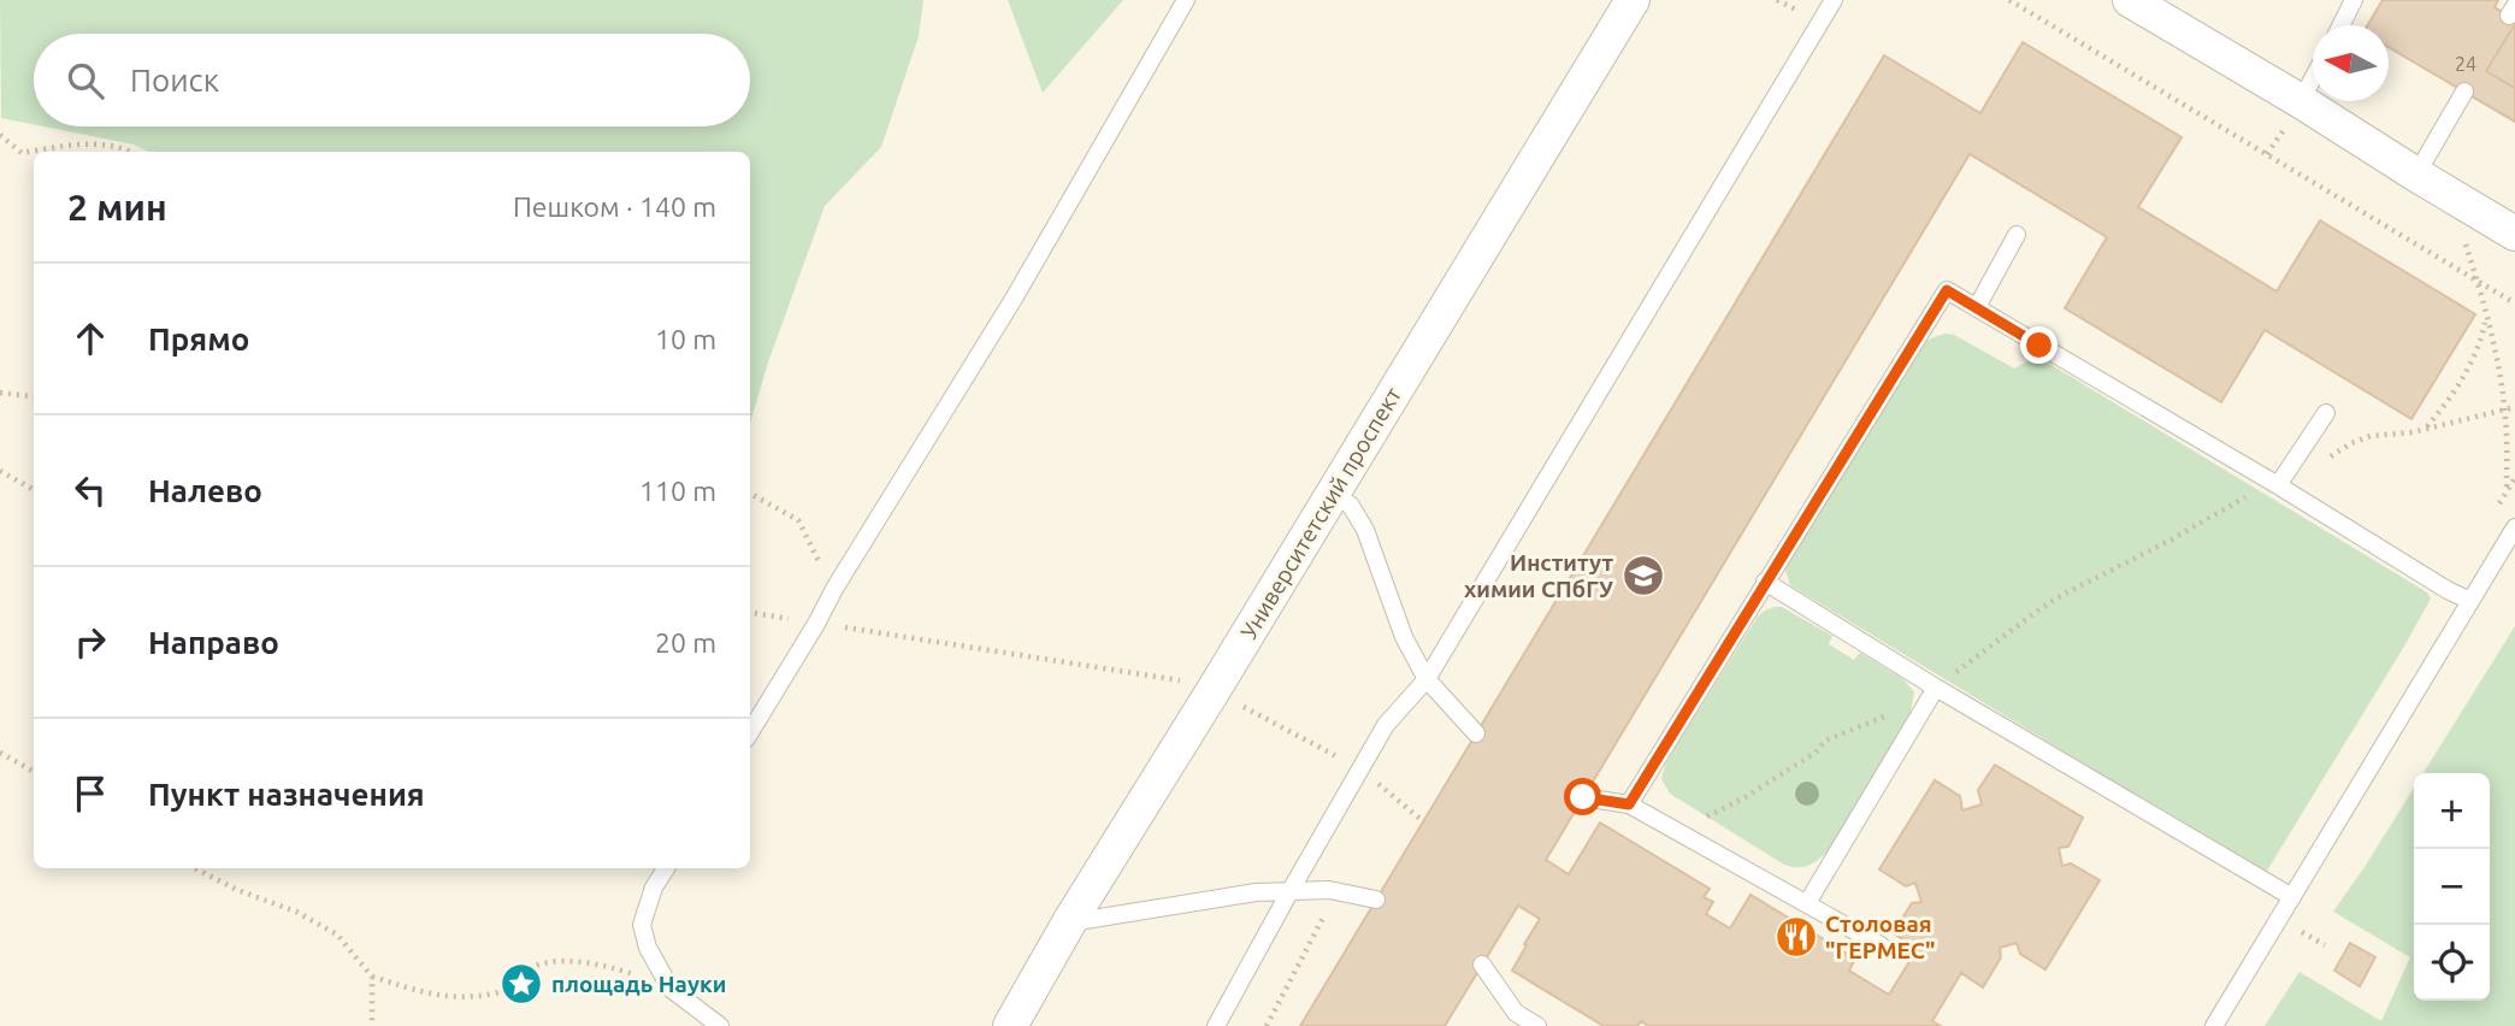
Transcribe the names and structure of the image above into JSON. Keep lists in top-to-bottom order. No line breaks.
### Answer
{"streets":{"street":["Университетский проспект"]},"places":{"school or university":["Институт химии СПбГУ"],"restaurant":["Столовая \"ГЕРМЕС\""],"place":["площадь Науки"]},"house_numbers":["24"],"north":"left","page":{"search":"Поиск","heading":["2 мин","Пешком · 140 m"],"list":[["Прямо","10 m"],["Налево","110 m"],["Направо","20 m"],"Пункт назначения"],"map_buttons":["+","−"]}}
